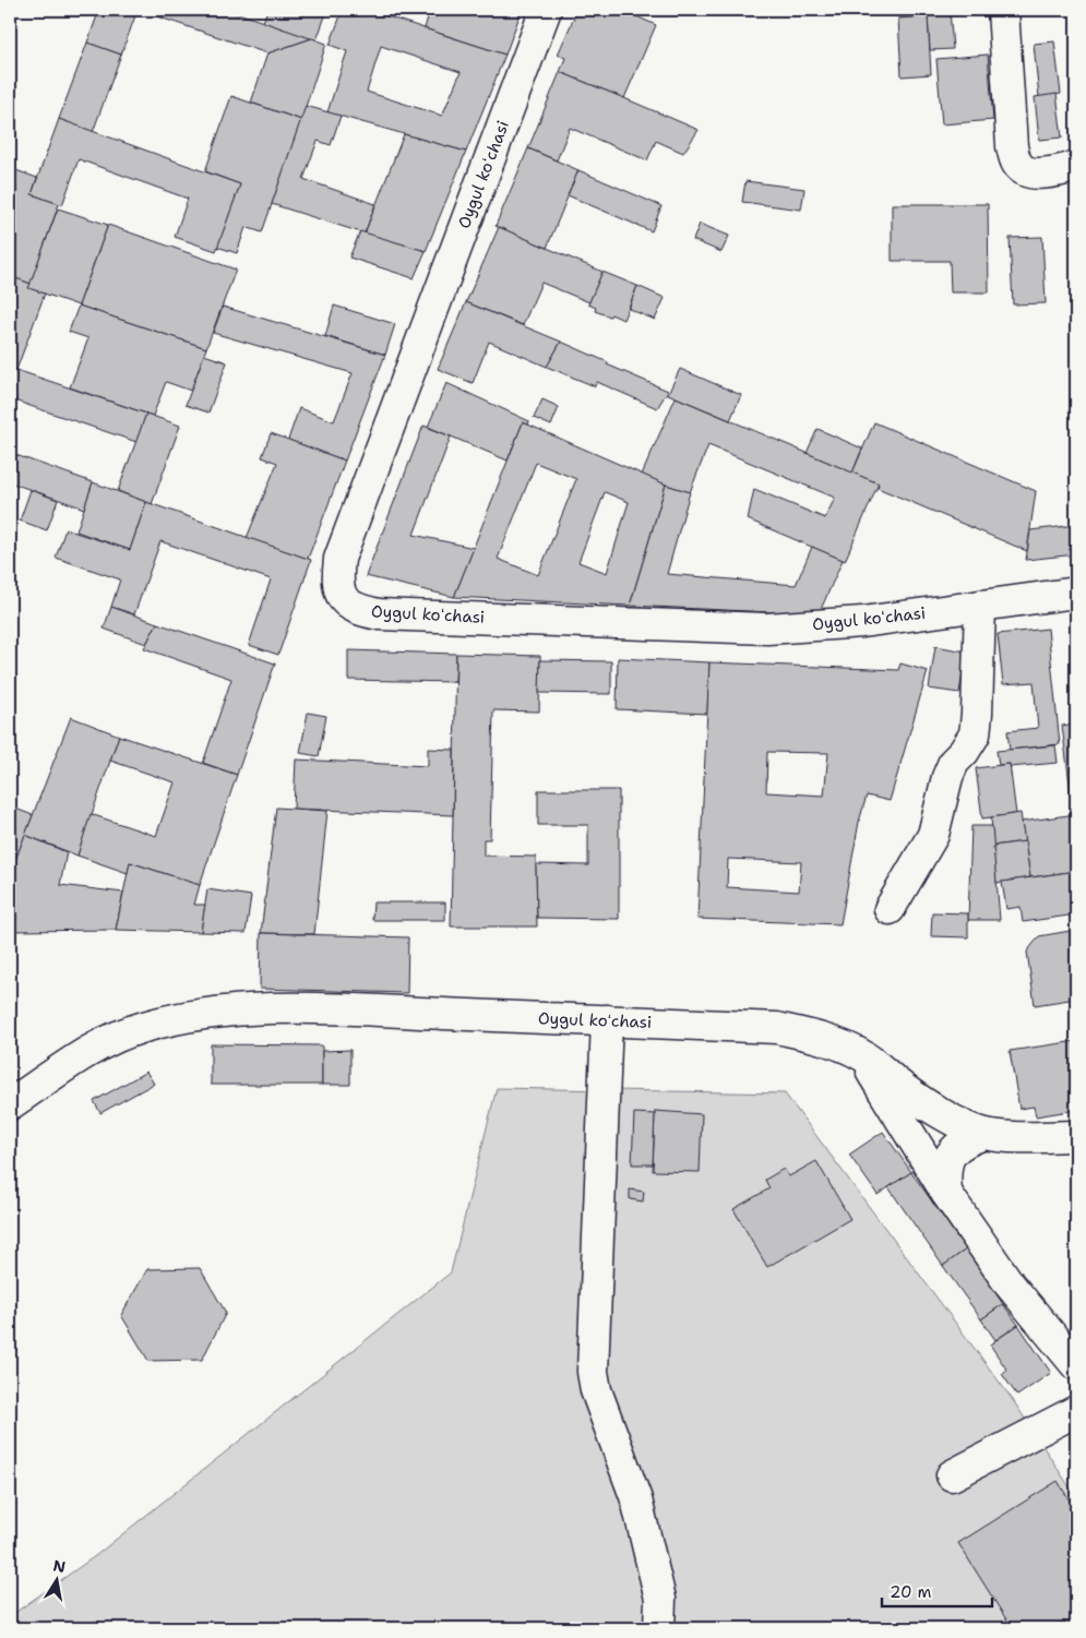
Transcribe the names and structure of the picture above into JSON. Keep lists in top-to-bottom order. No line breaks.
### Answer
{"streets":{"street":["Oygul koʻchasi"]},"scale_bar":"20 m","north":"top"}
